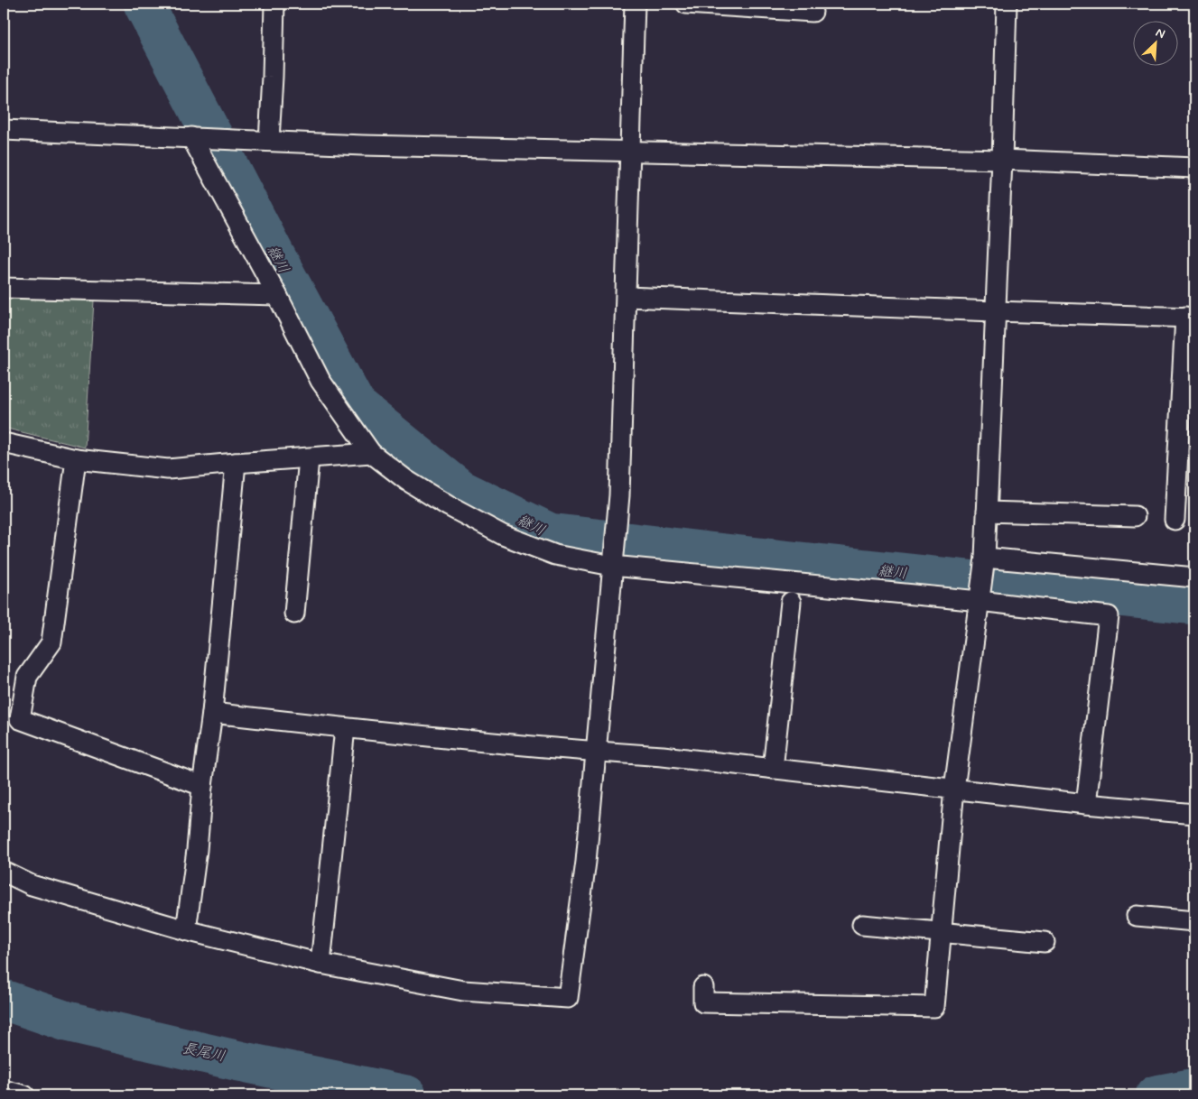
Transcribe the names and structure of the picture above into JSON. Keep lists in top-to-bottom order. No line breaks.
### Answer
{"water":["継川","長尾川"],"north":"top right"}
